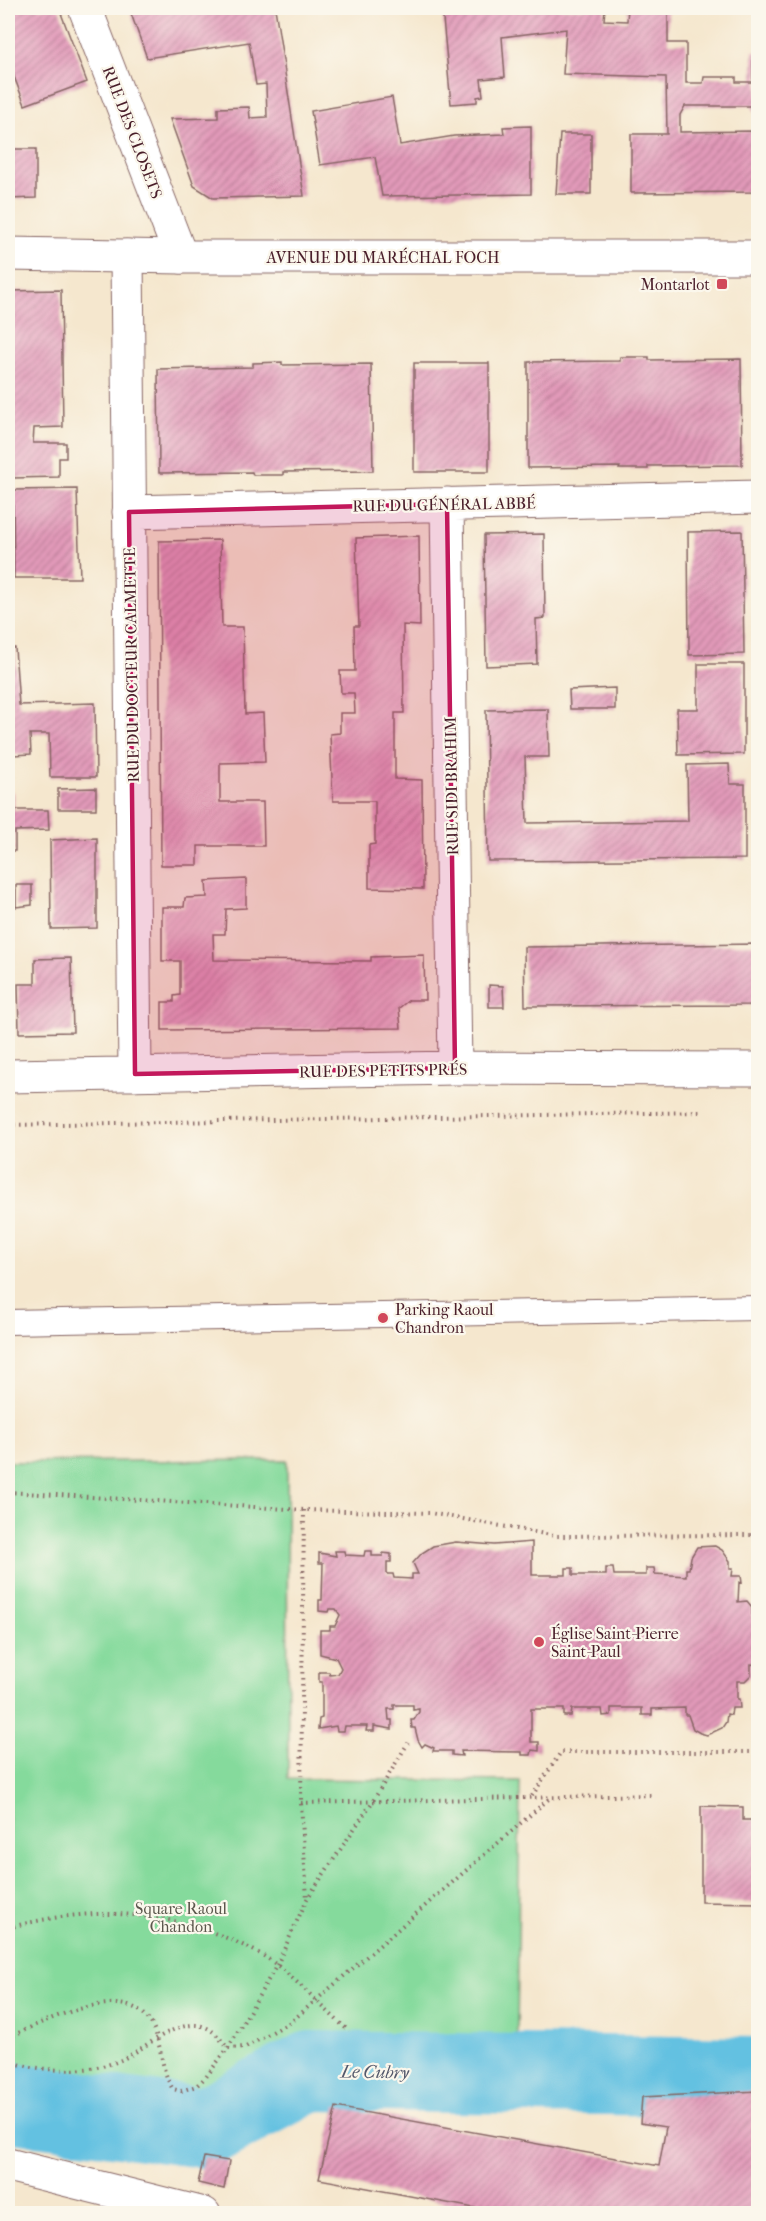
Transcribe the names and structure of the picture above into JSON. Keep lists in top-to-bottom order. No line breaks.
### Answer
{"streets":{"street":["RUE DES CLOSETS","AVENUE DU MARÉCHAL FOCH","RUE DU GÉNÉRAL ABBÉ","RUE DU DOCTEUR CALMETTE","RUE SIDI BRAHIM","RUE DES PETITS PRÉS"]},"crossings":[["RUE DES CLOSETS","AVENUE DU MARÉCHAL FOCH"],["AVENUE DU MARÉCHAL FOCH","RUE DU DOCTEUR CALMETTE"],["RUE DU GÉNÉRAL ABBÉ","RUE DU DOCTEUR CALMETTE"],["RUE DU GÉNÉRAL ABBÉ","RUE SIDI BRAHIM"],["RUE DU DOCTEUR CALMETTE","RUE DES PETITS PRÉS"],["RUE SIDI BRAHIM","RUE DES PETITS PRÉS"]],"water":["Le Cubry"],"parks":["Square Raoul Chandon"],"places":{"transit":["Montarlot"],"other":["Parking Raoul Chandron","Église Saint-Pierre Saint-Paul"]}}
